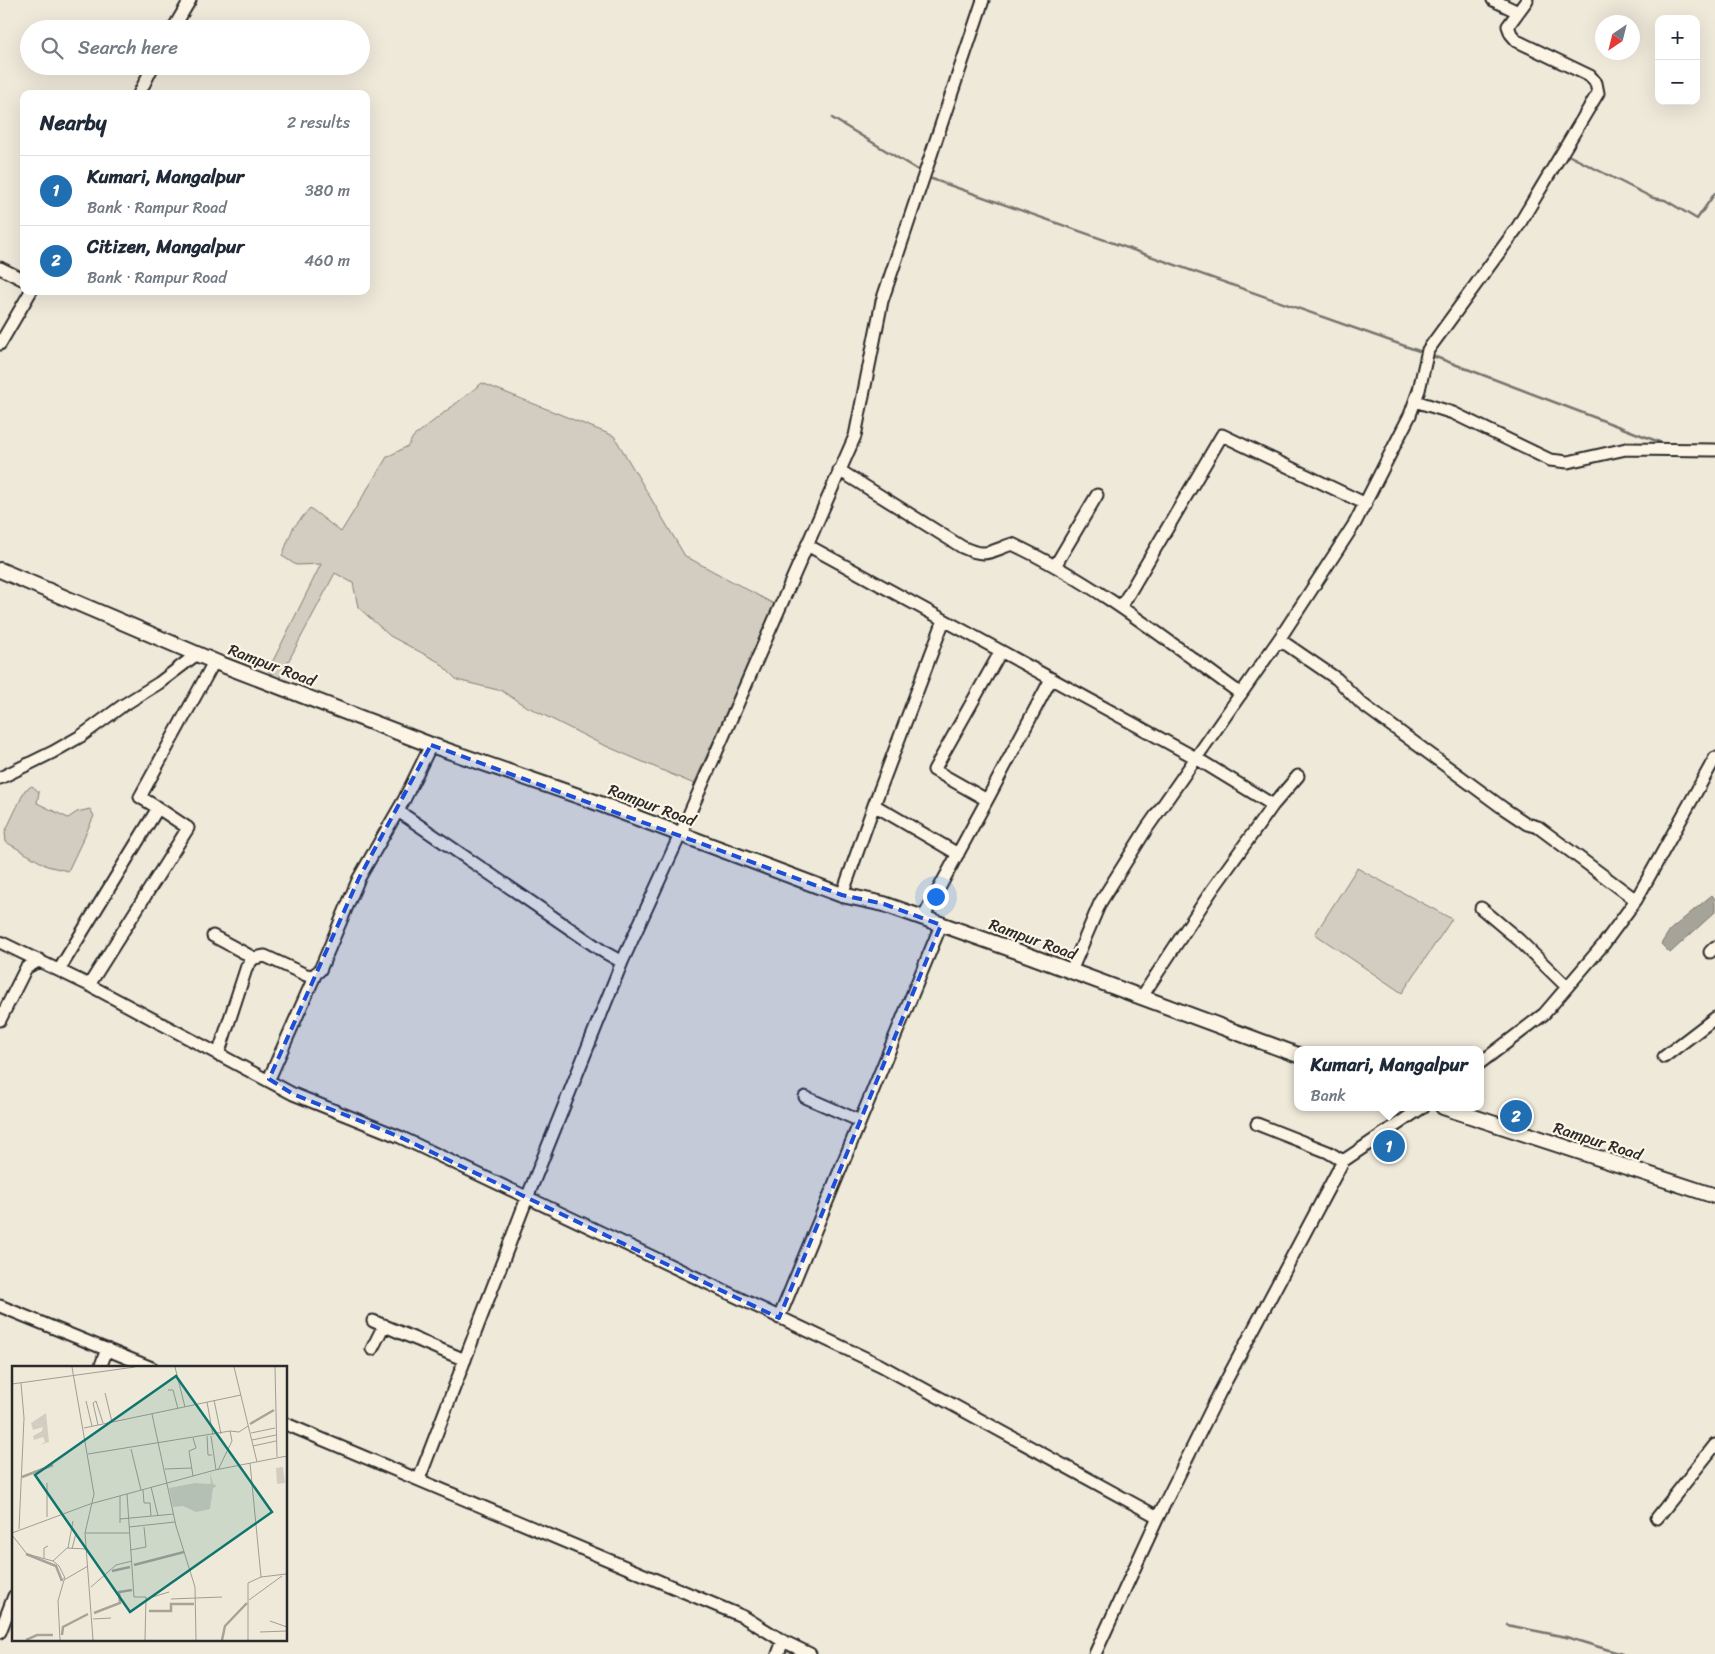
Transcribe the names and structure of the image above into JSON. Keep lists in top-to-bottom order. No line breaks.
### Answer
{"streets":{"main road":["Rampur Road"]},"north":"bottom left","page":{"map_buttons":["+","−"],"search":"Search here","heading":["Nearby","2 results"],"list":[{"mark":"1","name":"Kumari, Mangalpur","note":"Bank · Rampur Road","value":"380 m"},{"mark":"2","name":"Citizen, Mangalpur","note":"Bank · Rampur Road","value":"460 m"}],"popup":["Kumari, Mangalpur","Bank"],"pins":["2","1"]}}
